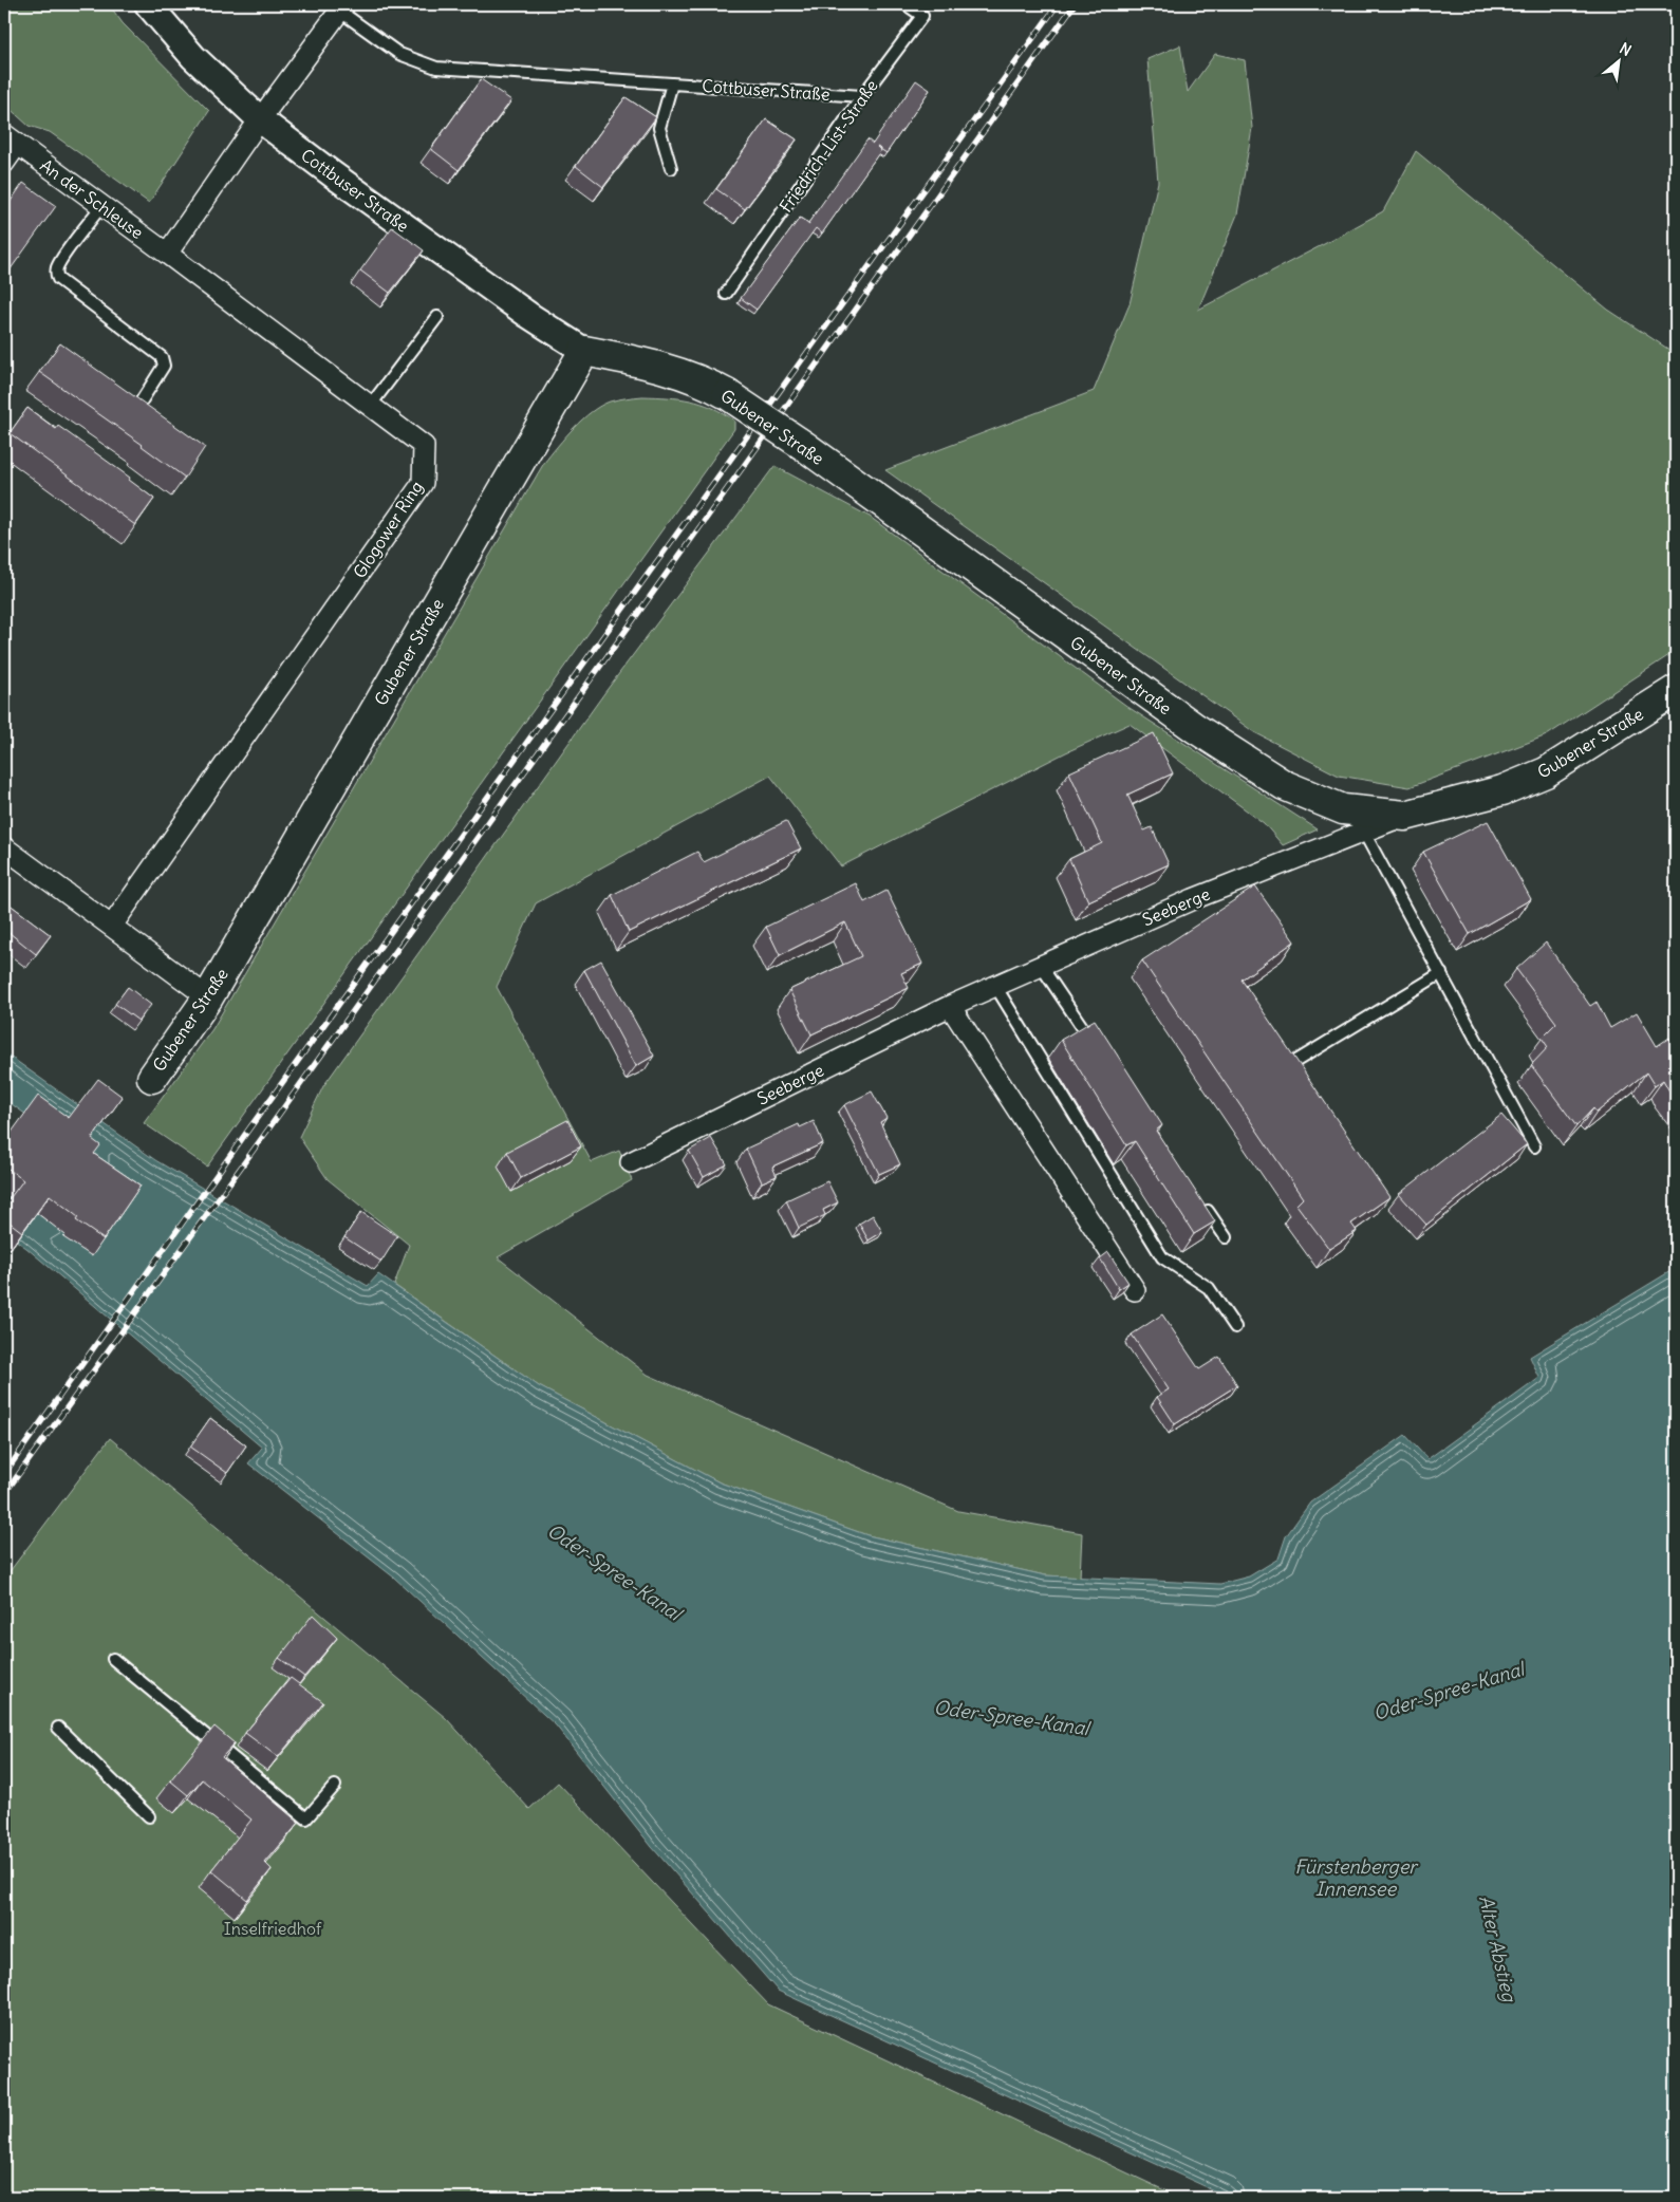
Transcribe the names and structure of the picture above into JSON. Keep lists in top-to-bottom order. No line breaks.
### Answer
{"streets":{"main road":["Gubener Straße"],"street":["Cottbuser Straße","An der Schleuse","Glogower Ring","Seeberge"],"lane":["Friedrich-List-Straße"]},"crossings":[["Cottbuser Straße","Friedrich-List-Straße"],["Cottbuser Straße","Gubener Straße"],["An der Schleuse","Glogower Ring"],["Gubener Straße","Seeberge"]],"water":["Oder-Spree-Kanal","Fürstenberger Innensee","Alter Abstieg"],"parks":["Inselfriedhof"],"north":"top right"}
